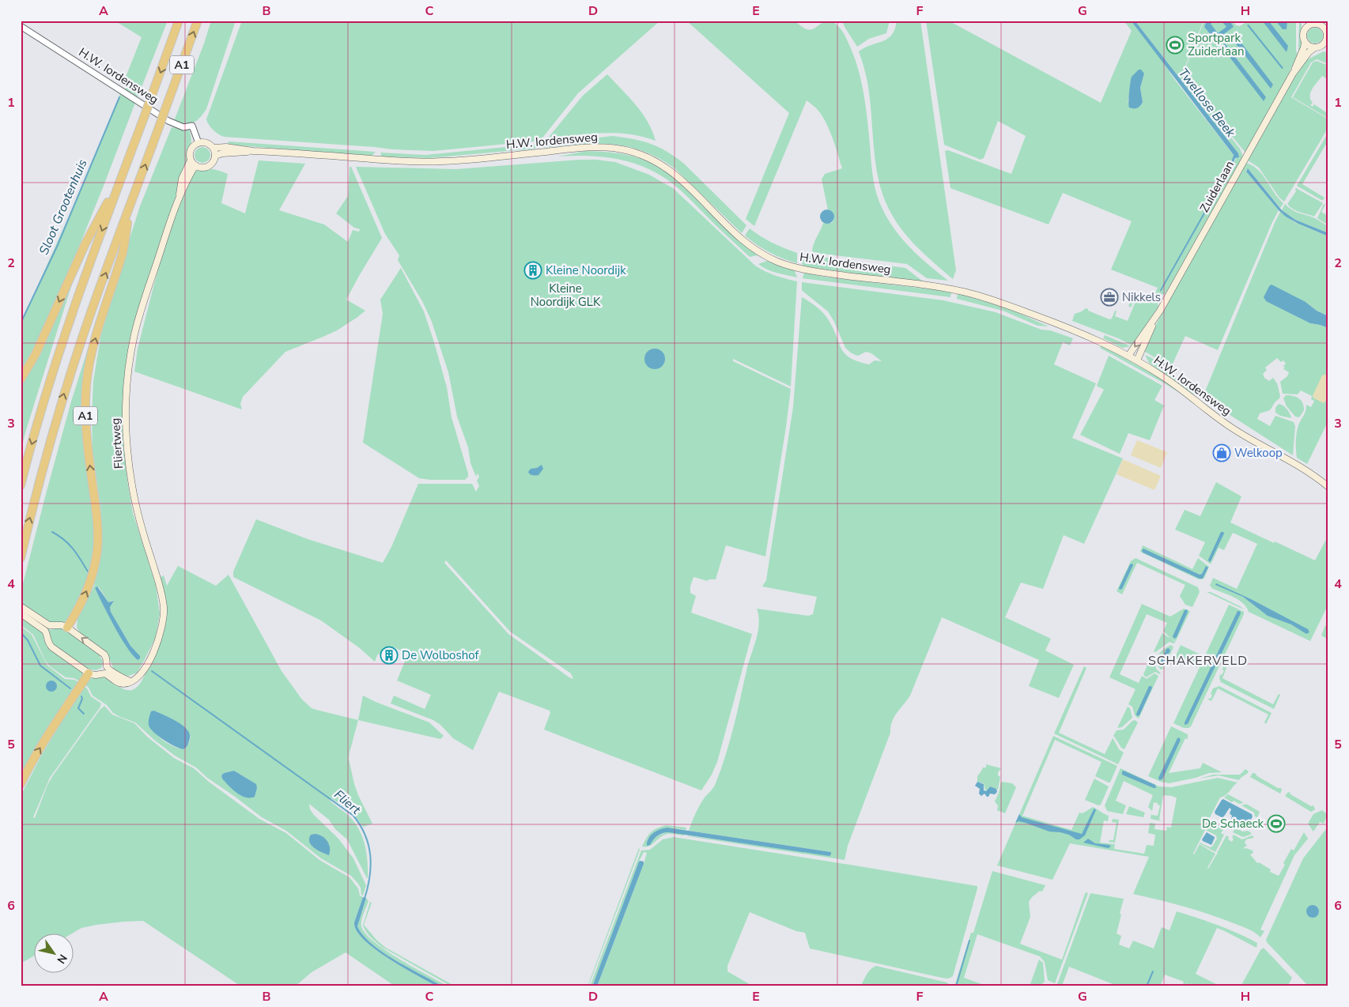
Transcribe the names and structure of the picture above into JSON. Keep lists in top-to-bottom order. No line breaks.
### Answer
{"streets":{"highway":["A1"],"main road":["H.W. Iordensweg","Zuiderlaan","Fliertweg"]},"crossings":[["H.W. Iordensweg","Zuiderlaan"],["H.W. Iordensweg","Fliertweg"]],"districts":["SCHAKERVELD"],"water":["Twellose Beek","Sloot Grootenhuis","Fliert"],"parks":["Kleine Noordijk GLK"],"places":{"sports":["Sportpark Zuiderlaan","De Schaeck"],"building":["Kleine Noordijk","De Wolboshof"],"office":["Nikkels"],"shop":["Welkoop"]},"north":"bottom right","grid":{"columns":["A","B","C","D","E","F","G","H"],"rows":["1","2","3","4","5","6"]}}
